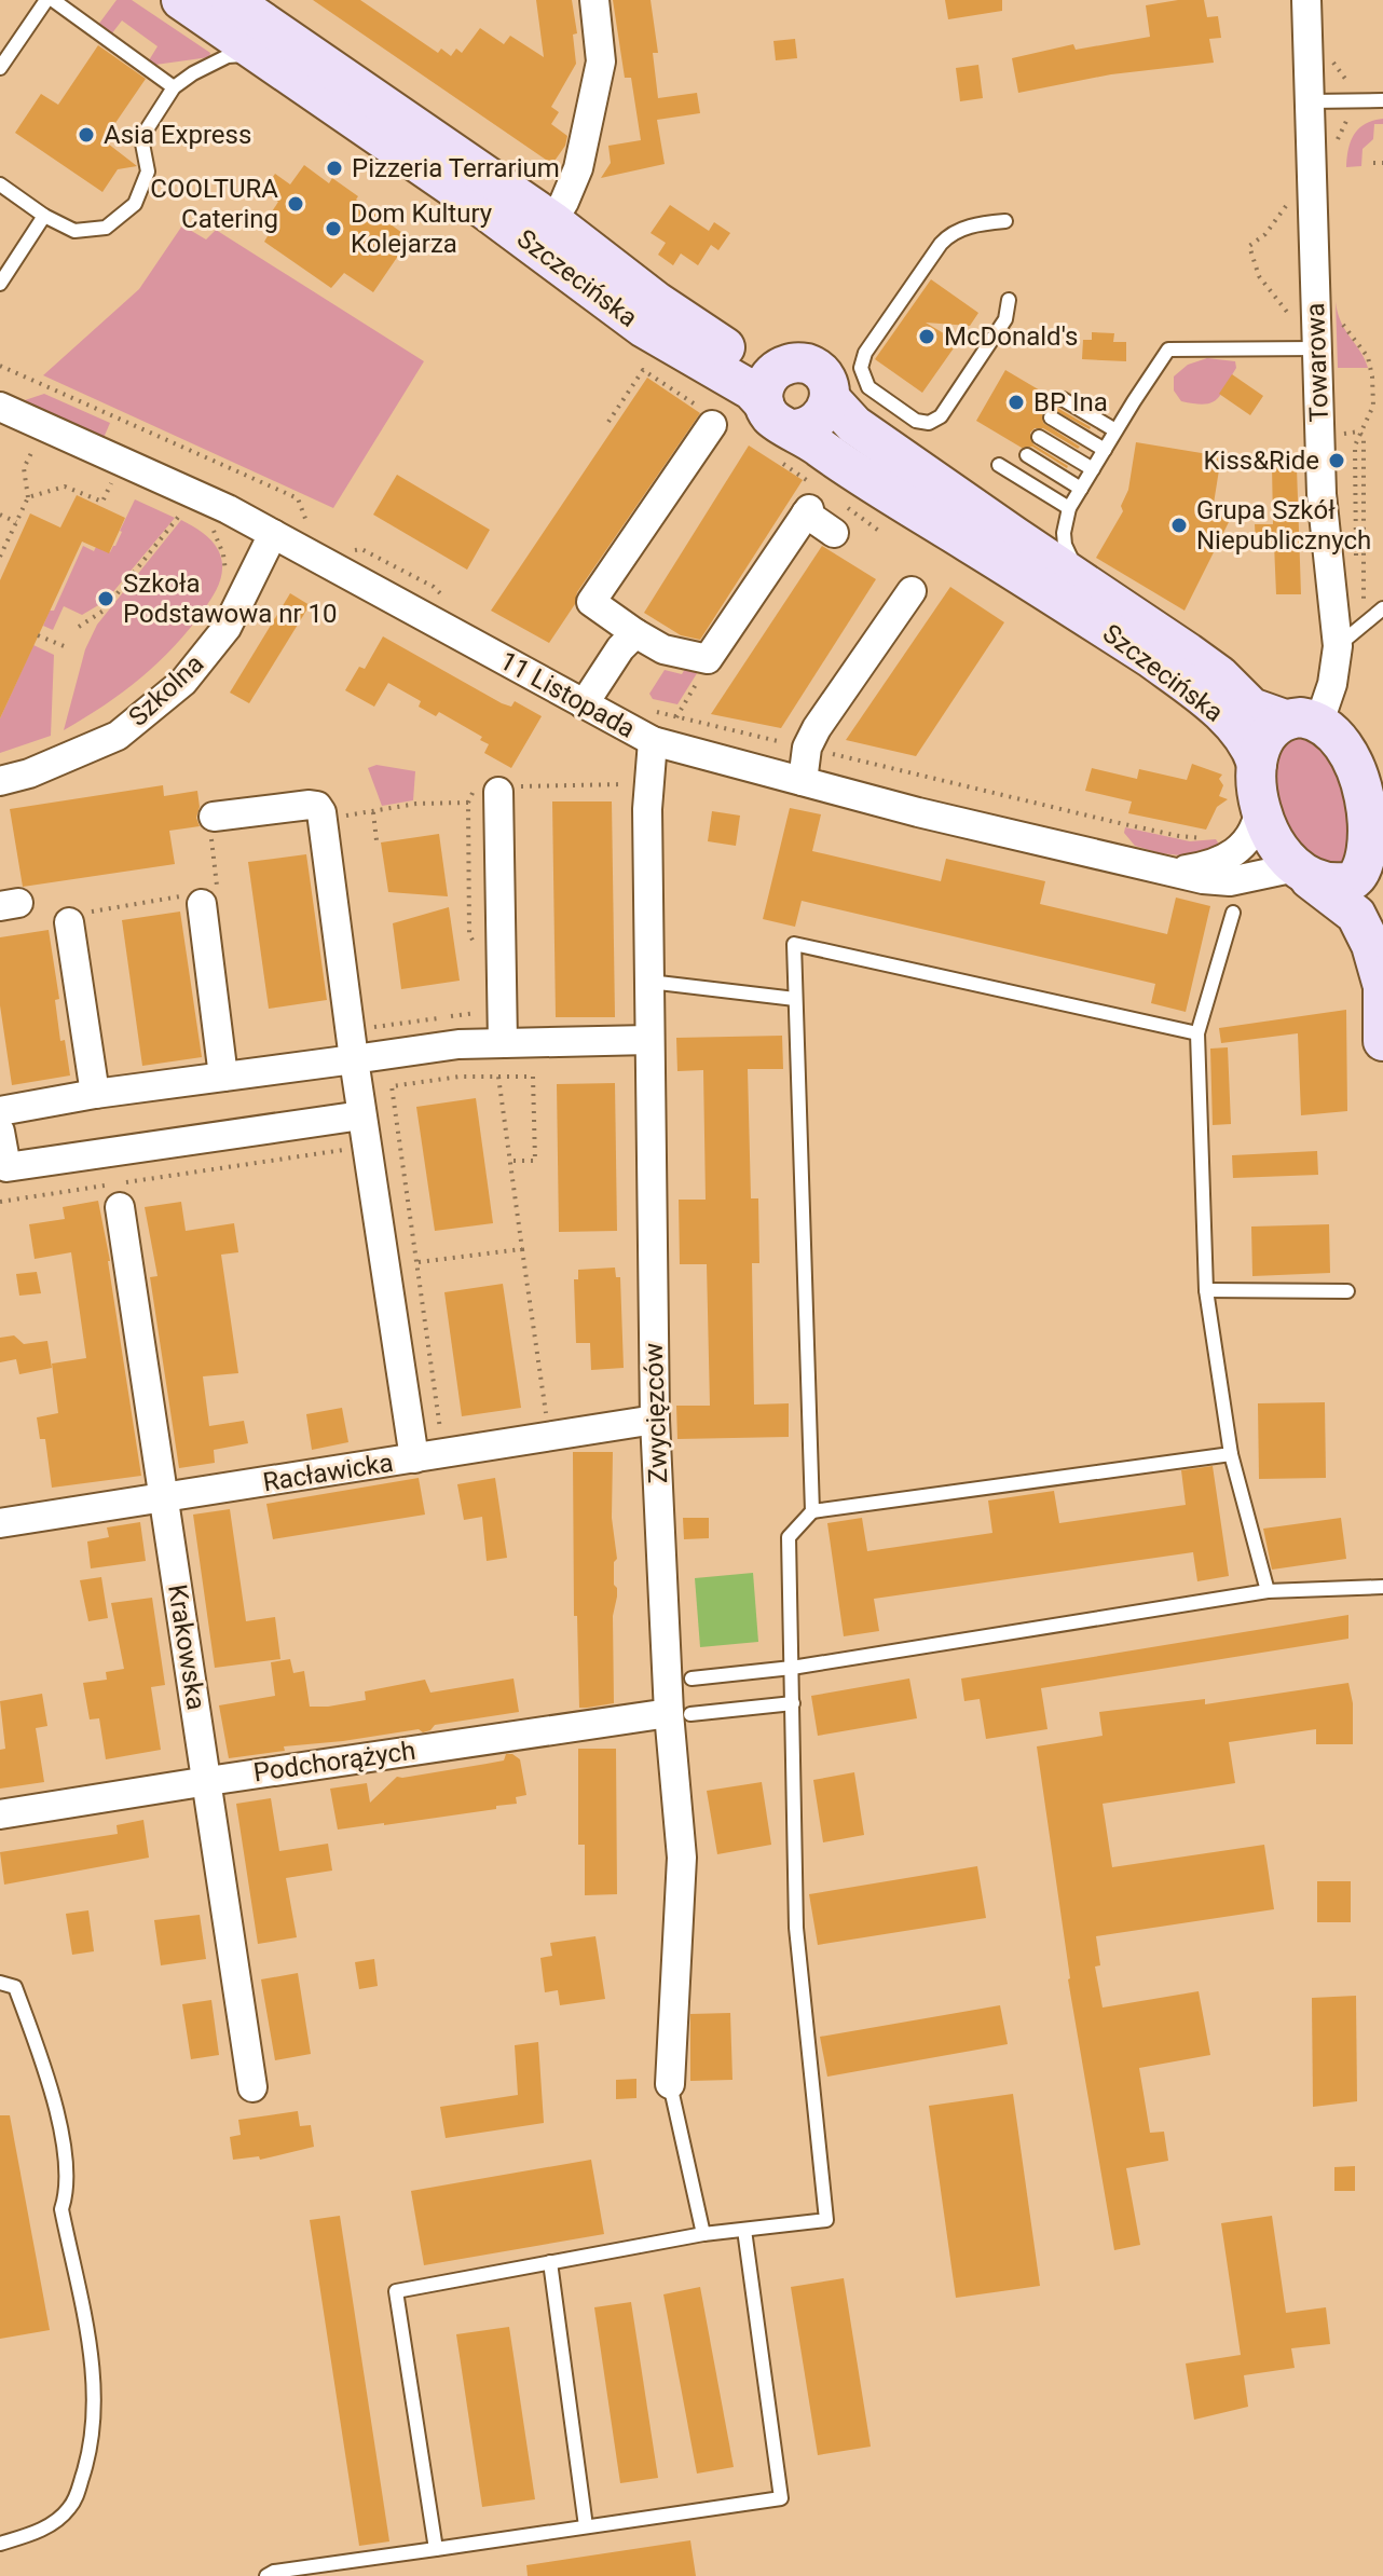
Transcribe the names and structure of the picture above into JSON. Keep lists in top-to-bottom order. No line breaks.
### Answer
{"streets":{"main road":["Szczecińska"],"street":["Towarowa","Szkolna","11 Listopada","Zwycięzców","Racławicka","Krakowska","Podchorążych"]},"crossings":[["Szczecińska","Towarowa"],["Szczecińska","11 Listopada"],["Towarowa","11 Listopada"],["Szkolna","11 Listopada"],["11 Listopada","Zwycięzców"],["Zwycięzców","Racławicka"],["Zwycięzców","Podchorążych"],["Racławicka","Krakowska"],["Krakowska","Podchorążych"]],"places":["Asia Express","Pizzeria Terrarium","COOLTURA Catering","Dom Kultury Kolejarza","McDonald's","BP Ina","Kiss&Ride","Grupa Szkół Niepublicznych","Szkoła Podstawowa nr 10"]}
